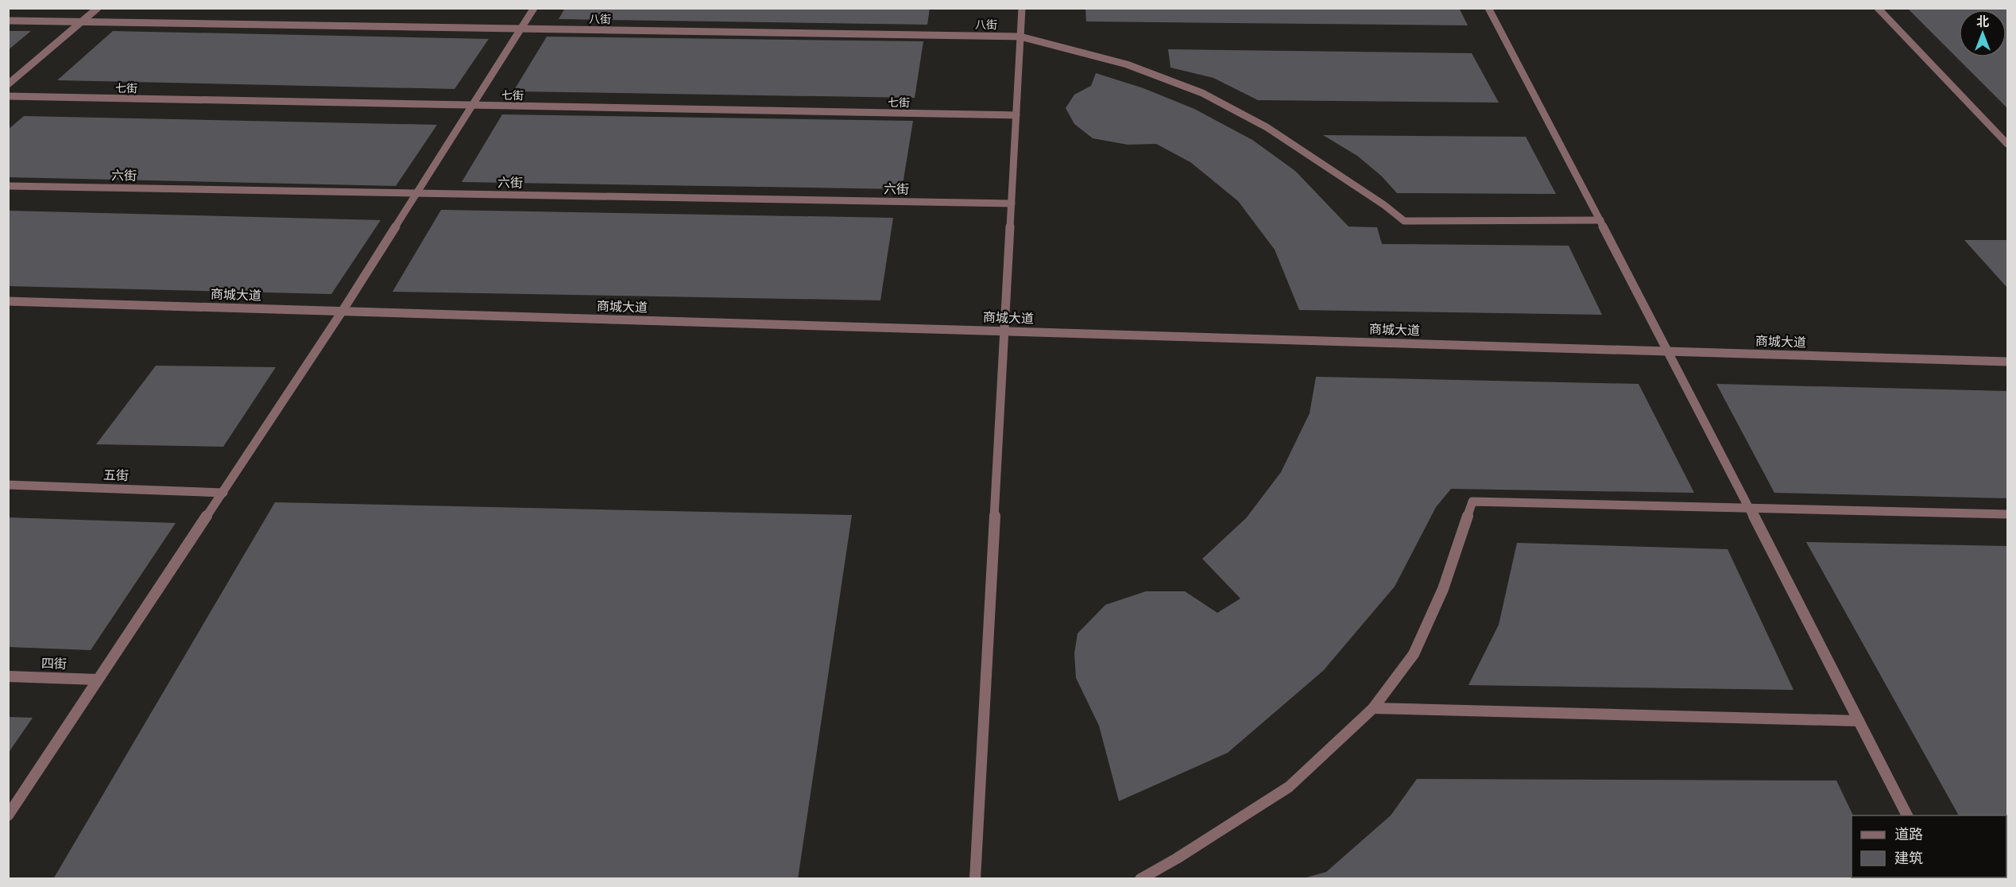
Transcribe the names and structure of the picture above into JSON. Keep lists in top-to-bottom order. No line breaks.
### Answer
{"streets":{"street":["八街","七街","六街","商城大道","五街","四街"]},"legend":["道路","建筑"],"north":"top"}
